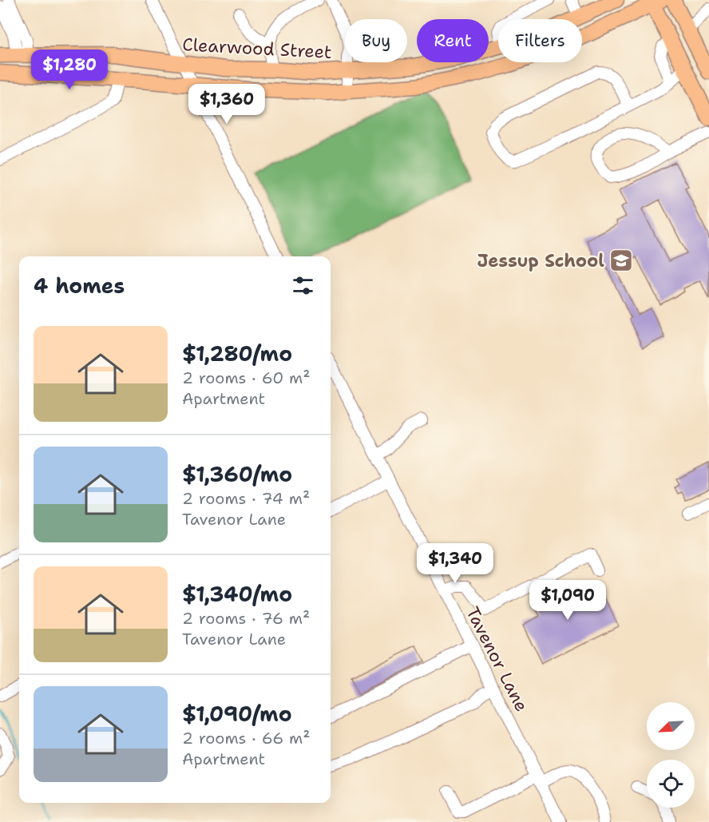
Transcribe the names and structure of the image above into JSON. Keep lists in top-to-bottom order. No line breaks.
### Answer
{"streets":{"main road":["Clearwood Street"],"street":["Tavenor Lane"]},"places":{"school or university":["Jessup School"]},"north":"bottom left","page":{"chip":["Buy","Rent","Filters"],"price":["$1,280","$1,360","$1,340","$1,090"],"heading":"4 homes","list":[{"name":"$1,280/mo","note":"2 rooms · 60 m² · Apartment"},{"name":"$1,360/mo","note":"2 rooms · 74 m² · Tavenor Lane"},{"name":"$1,340/mo","note":"2 rooms · 76 m² · Tavenor Lane"},{"name":"$1,090/mo","note":"2 rooms · 66 m² · Apartment"}]}}
